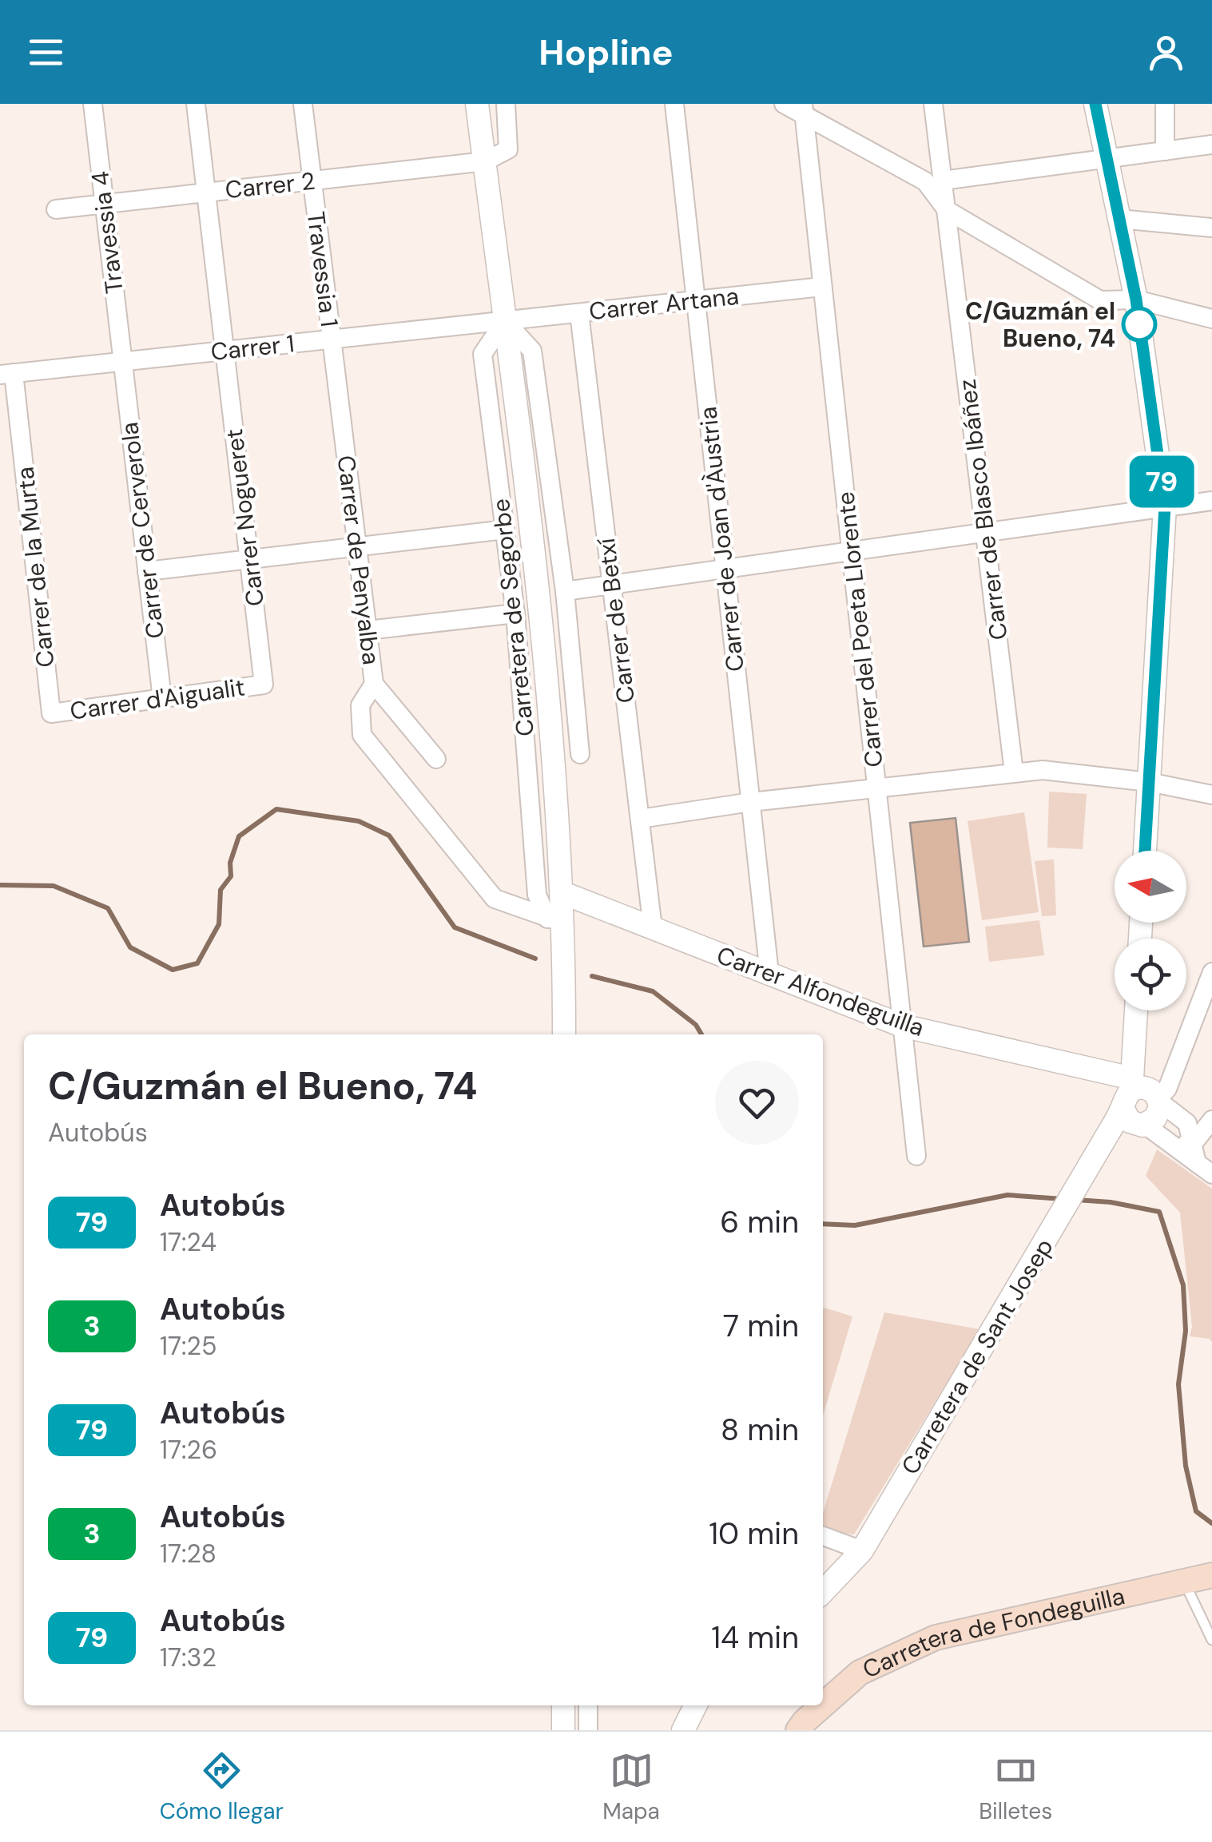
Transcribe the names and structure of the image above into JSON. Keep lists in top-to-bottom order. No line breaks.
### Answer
{"streets":{"main road":["Carretera de Fondeguilla"],"street":["Carrer 2","Travessia 4","Travessia 1","Carrer Artana","Carrer 1","Carrer de Blasco Ibáñez","Carrer Nogueret","Carrer de Cerverola","Carrer de Joan d'Àustria","Carrer de Penyalba","Carrer de la Murta","Carretera de Segorbe","Carrer de Betxí","Carrer del Poeta Llorente","Carrer d'Aigualit","Carrer Alfondeguilla","Carretera de Sant Josep"]},"crossings":[["Carrer 2","Travessia 4"],["Carrer 2","Travessia 1"],["Carrer 2","Carrer Nogueret"],["Carrer 2","Carretera de Segorbe"],["Travessia 4","Carrer 1"],["Travessia 4","Carrer de Cerverola"],["Travessia 1","Carrer 1"],["Travessia 1","Carrer de Penyalba"],["Carrer Artana","Carrer 1"],["Carrer Artana","Carrer de Joan d'Àustria"],["Carrer Artana","Carretera de Segorbe"],["Carrer Artana","Carrer de Betxí"],["Carrer Artana","Carrer del Poeta Llorente"],["Carrer 1","Carrer Nogueret"],["Carrer 1","Carrer de Cerverola"],["Carrer 1","Carrer de Penyalba"],["Carrer 1","Carrer de la Murta"],["Carrer 1","Carretera de Segorbe"],["Carrer Nogueret","Carrer d'Aigualit"],["Carrer de Cerverola","Carrer d'Aigualit"],["Carrer de Joan d'Àustria","Carrer Alfondeguilla"],["Carrer de la Murta","Carrer d'Aigualit"],["Carretera de Segorbe","Carrer Alfondeguilla"],["Carrer de Betxí","Carrer Alfondeguilla"],["Carrer del Poeta Llorente","Carrer Alfondeguilla"],["Carrer Alfondeguilla","Carretera de Sant Josep"]],"places":["C/Guzmán el Bueno, 74"],"lines":["bus line 79"],"north":"left","page":{"header":"Hopline","on_map":"79","heading":["C/Guzmán el Bueno, 74","Autobús"],"list":[{"mark":"79","name":"Autobús","note":"17:24","value":"6 min"},{"mark":"3","name":"Autobús","note":"17:25","value":"7 min"},{"mark":"79","name":"Autobús","note":"17:26","value":"8 min"},{"mark":"3","name":"Autobús","note":"17:28","value":"10 min"},{"mark":"79","name":"Autobús","note":"17:32","value":"14 min"}],"tabs":["Cómo llegar","Mapa","Billetes"]}}
